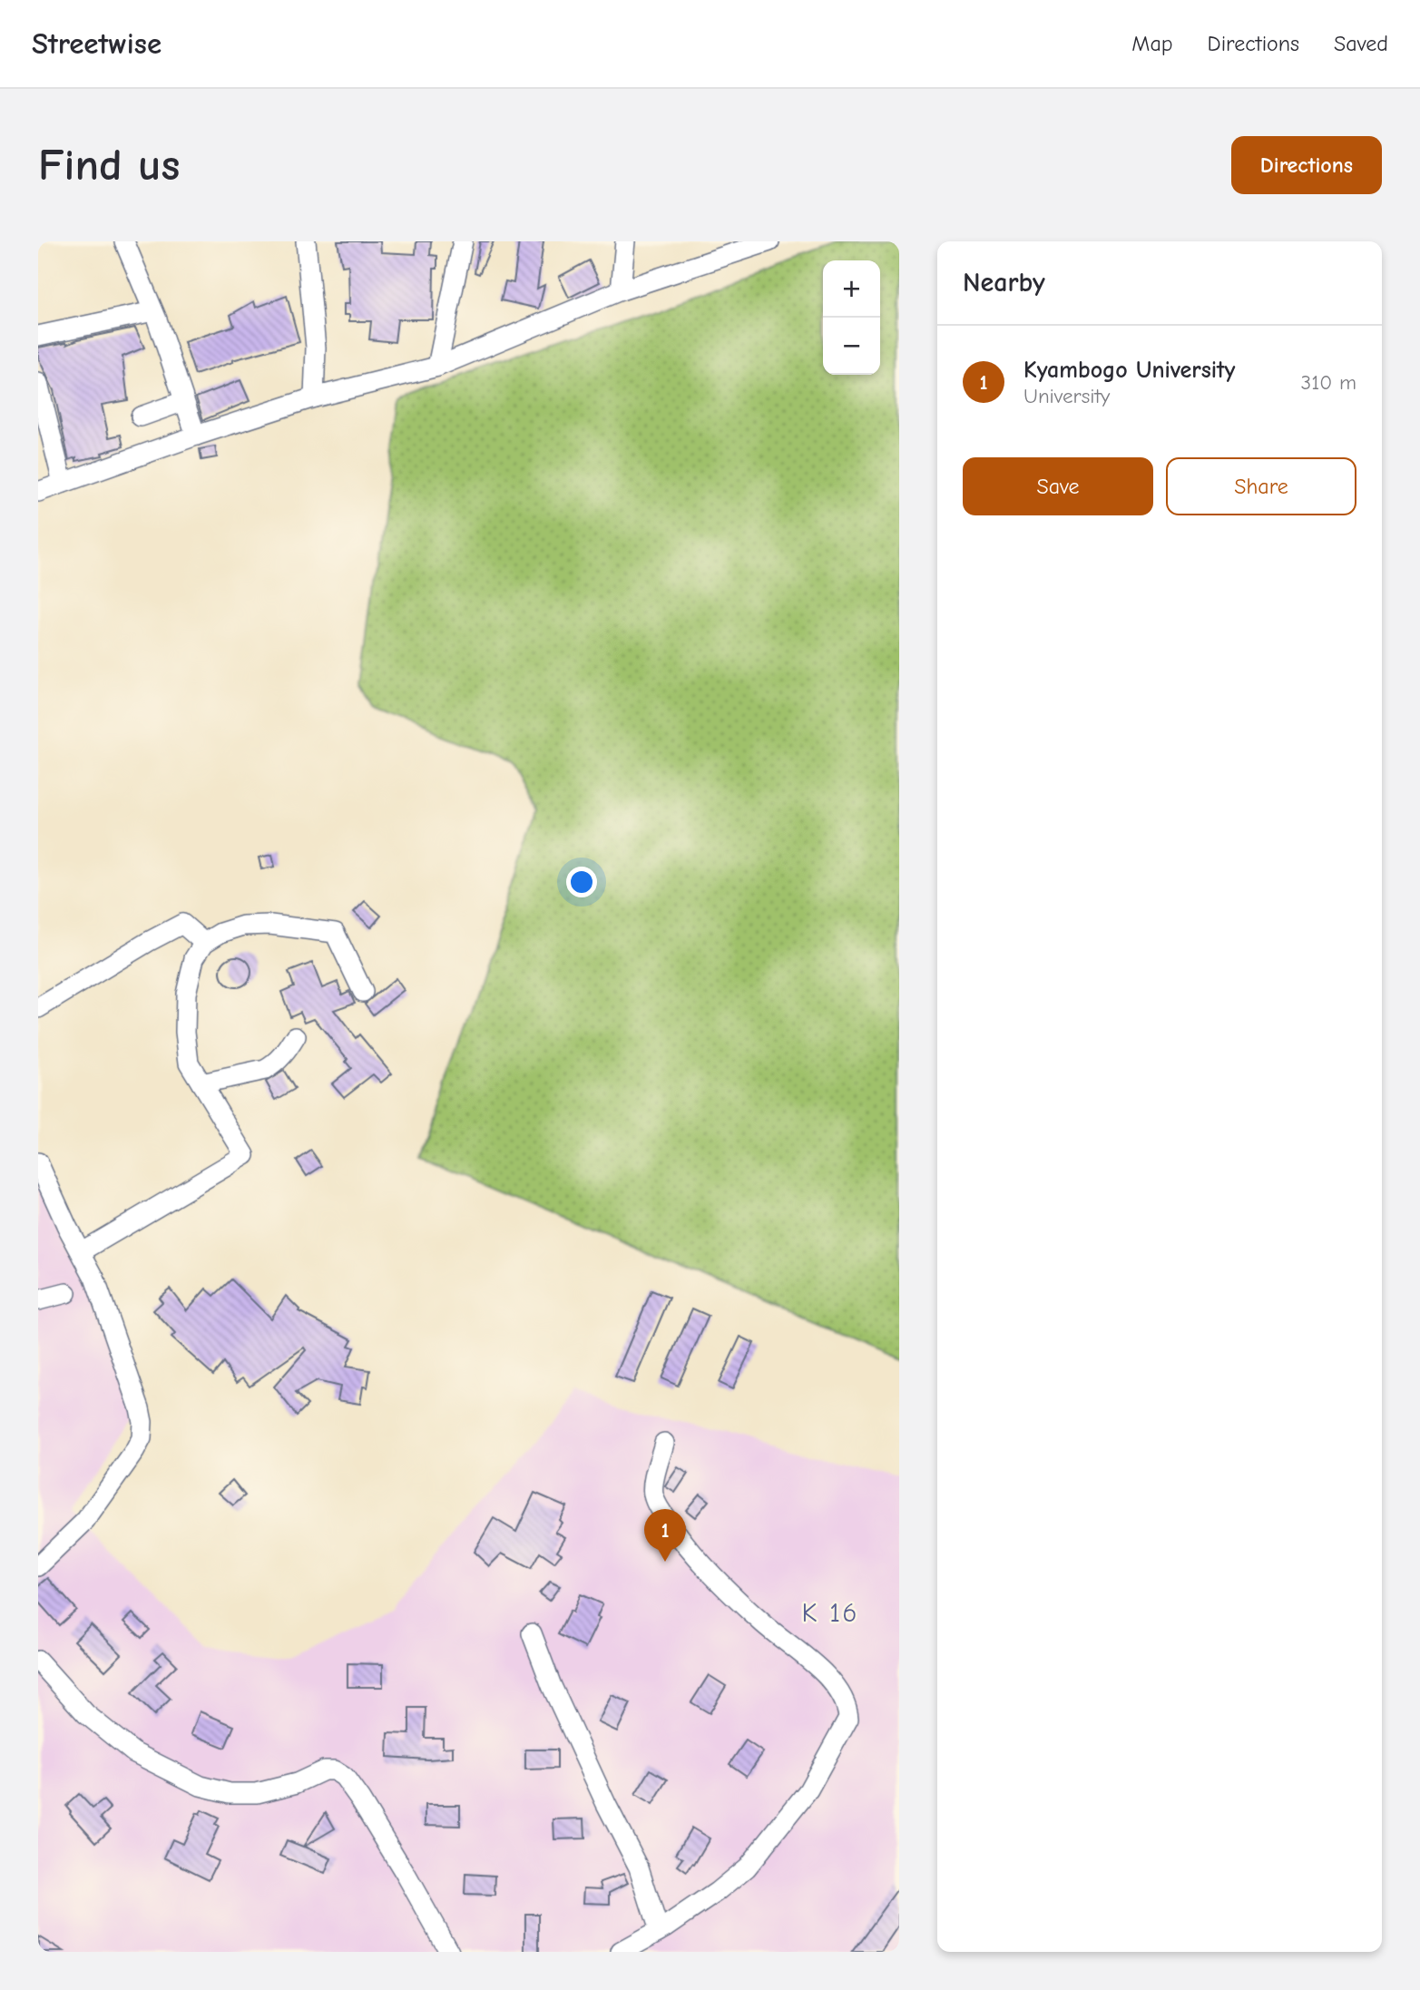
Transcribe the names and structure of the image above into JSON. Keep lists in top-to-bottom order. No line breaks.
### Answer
{"districts":["K 16"],"page":{"header":"Streetwise","nav":["Map","Directions","Saved"],"buttons":["Directions",["Save","Share"]],"title":"Find us","heading":"Nearby","map_buttons":["+","−"],"list":[{"mark":"1","name":"Kyambogo University","note":"University","value":"310 m"}],"pins":"1"}}
